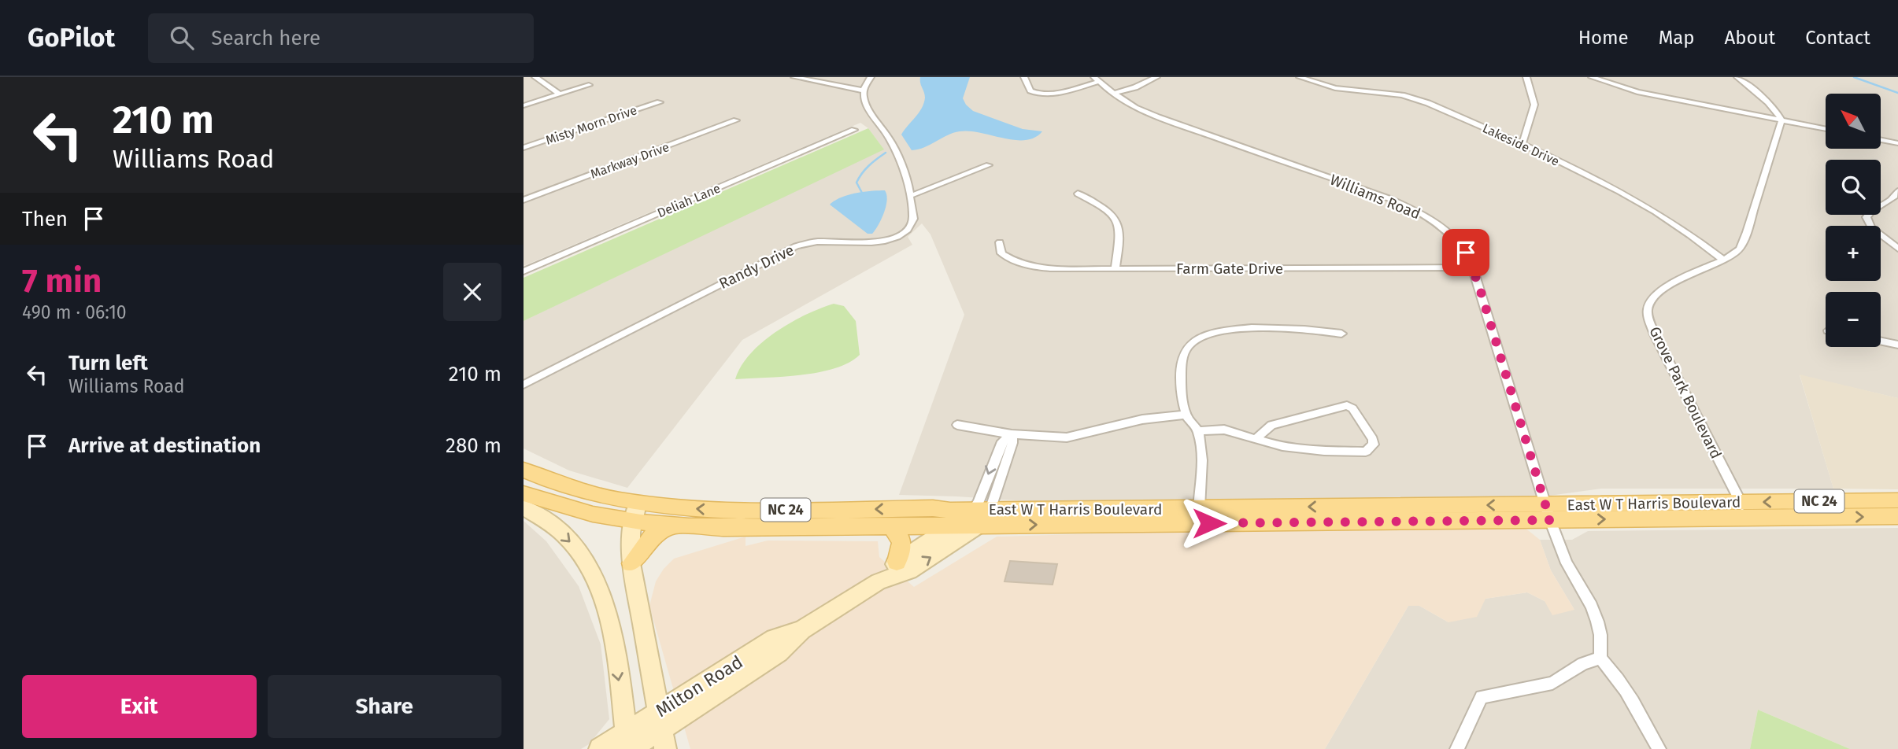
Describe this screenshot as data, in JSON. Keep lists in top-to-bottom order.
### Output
{
  "streets": {
    "main road": ["NC 24", "East W T Harris Boulevard", "Milton Road"],
    "street": [
      "Misty Morn Drive",
      "Lakeside Drive",
      "Markway Drive",
      "Williams Road",
      "Deliah Lane",
      "Randy Drive",
      "Farm Gate Drive",
      "Grove Park Boulevard"
    ]
  },
  "crossings": [
    ["Lakeside Drive", "Grove Park Boulevard"],
    ["Williams Road", "Farm Gate Drive"],
    ["Williams Road", "East W T Harris Boulevard"],
    ["Grove Park Boulevard", "East W T Harris Boulevard"],
    ["East W T Harris Boulevard", "Milton Road"]
  ],
  "north": "top left",
  "page": {
    "header": "GoPilot",
    "search": "Search here",
    "nav": [
      "Home",
      "Map",
      "About",
      "Contact"
    ],
    "turn": ["210 m", "Williams Road"],
    "map_buttons": ["+", "−"],
    "then": "Then",
    "heading": ["7 min", "490 m · 06:10"],
    "list": [
      {
        "name": "Turn left",
        "note": "Williams Road",
        "value": "210 m"
      },
      {
        "name": "Arrive at destination",
        "value": "280 m"
      }
    ],
    "buttons": ["Exit", "Share"]
  }
}
